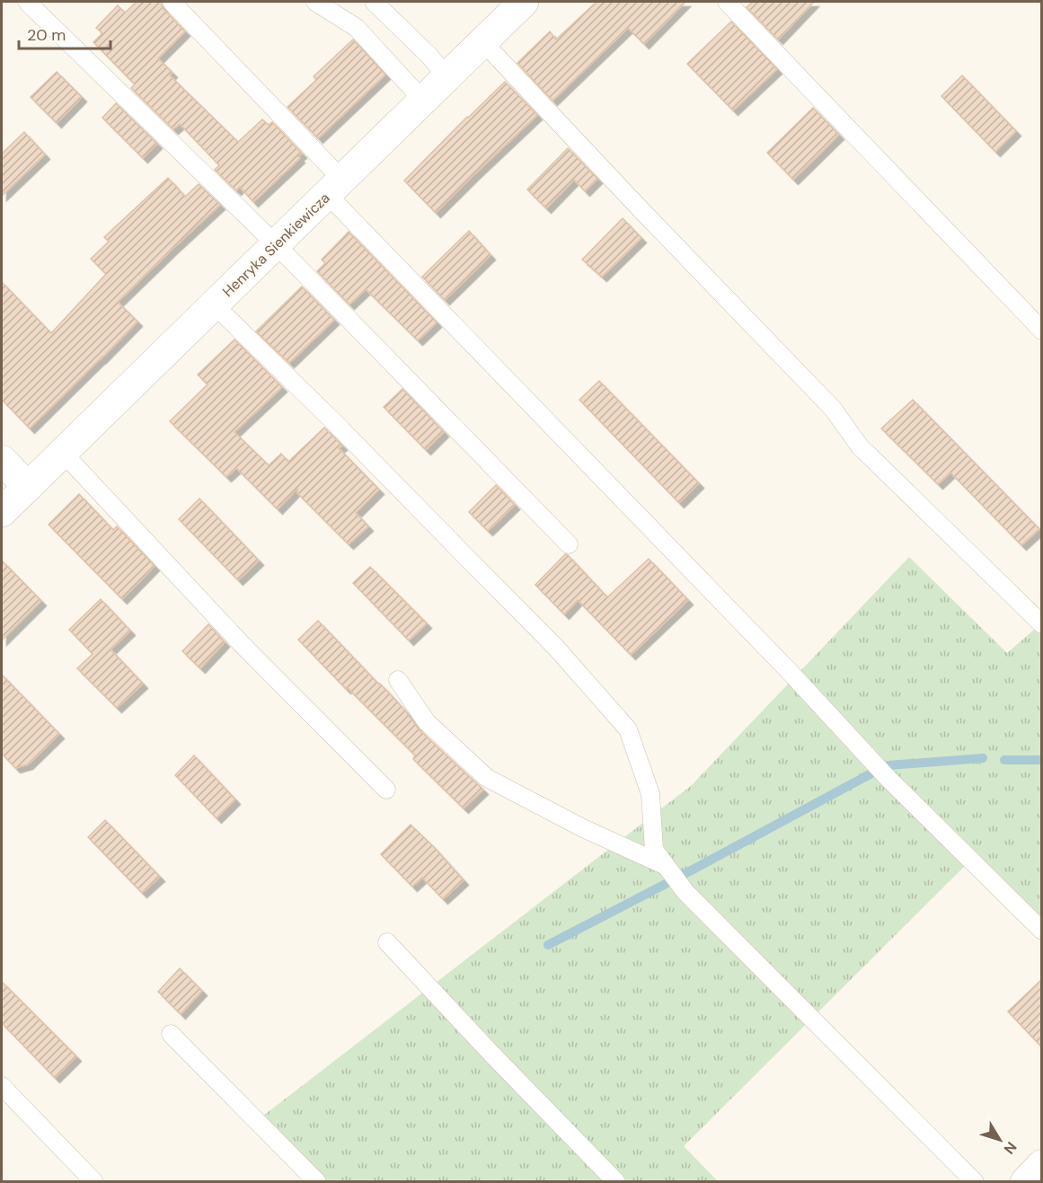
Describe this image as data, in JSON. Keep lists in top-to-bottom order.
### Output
{
  "streets": {
    "street": ["Henryka Sienkiewicza"]
  },
  "scale_bar": "20 m",
  "north": "bottom right"
}
